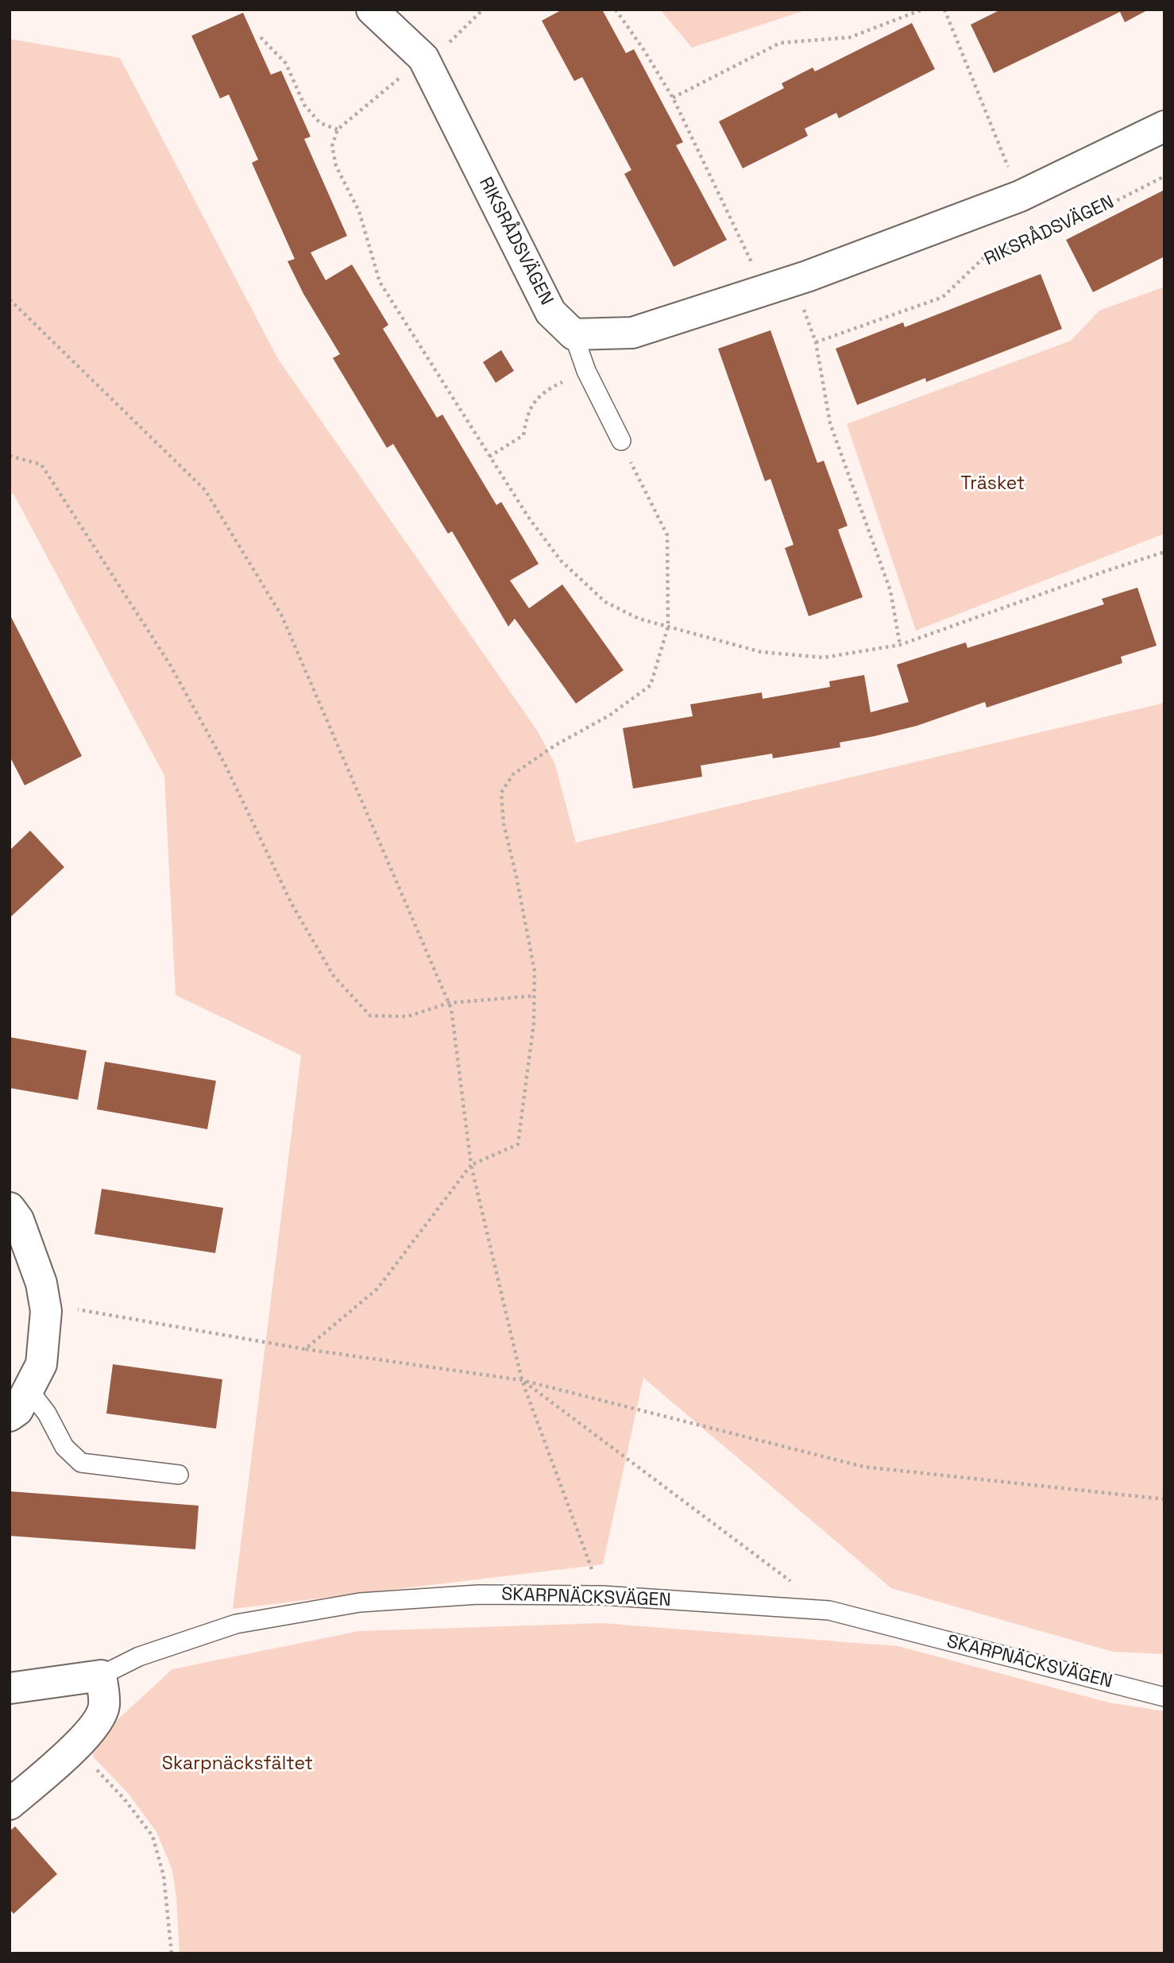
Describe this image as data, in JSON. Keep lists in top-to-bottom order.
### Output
{
  "streets": {
    "street": ["RIKSRÅDSVÄGEN", "SKARPNÄCKSVÄGEN"]
  },
  "parks": ["Träsket", "Skarpnäcksfältet"]
}
